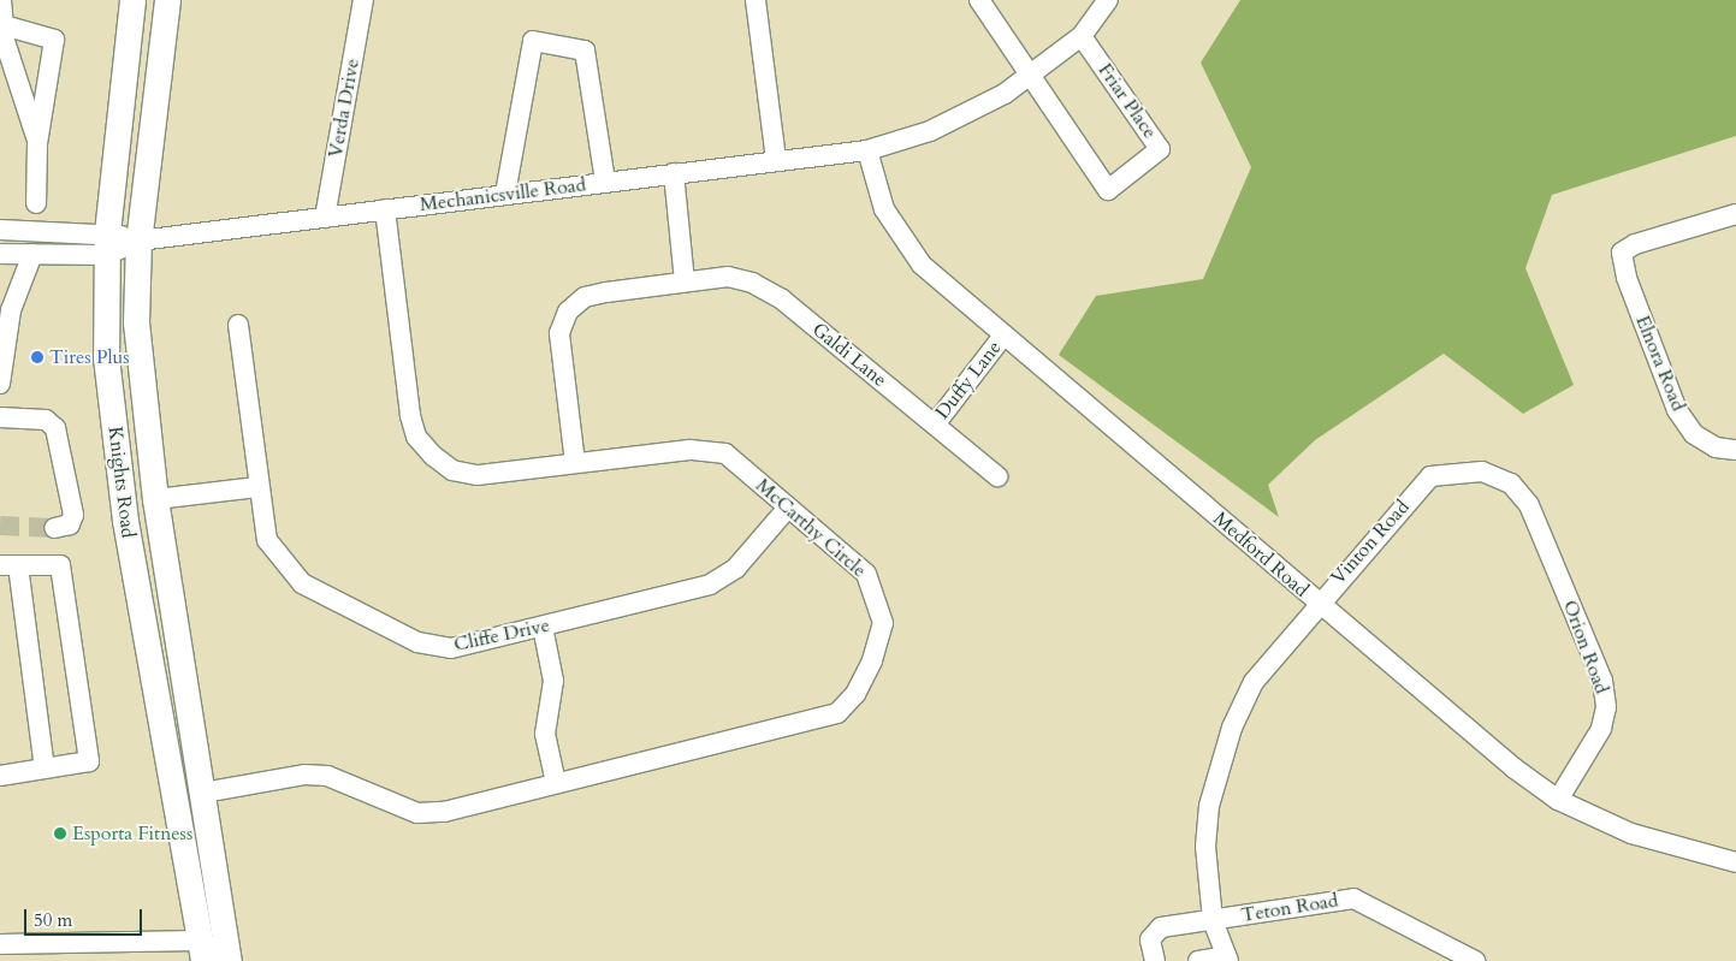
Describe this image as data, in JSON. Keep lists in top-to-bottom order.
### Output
{
  "streets": {
    "main road": ["Knights Road"],
    "street": [
      "Friar Place",
      "Verda Drive",
      "Mechanicsville Road",
      "Galdi Lane",
      "Elnora Road",
      "Duffy Lane",
      "McCarthy Circle",
      "Vinton Road",
      "Medford Road",
      "Cliffe Drive",
      "Orion Road",
      "Teton Road"
    ]
  },
  "crossings": [
    ["Friar Place", "Mechanicsville Road"],
    ["Verda Drive", "Mechanicsville Road"],
    ["Mechanicsville Road", "Knights Road"],
    ["Mechanicsville Road", "McCarthy Circle"],
    ["Mechanicsville Road", "Medford Road"],
    ["Galdi Lane", "Duffy Lane"],
    ["Galdi Lane", "McCarthy Circle"],
    ["Duffy Lane", "Medford Road"],
    ["Knights Road", "McCarthy Circle"],
    ["McCarthy Circle", "Cliffe Drive"],
    ["Vinton Road", "Medford Road"],
    ["Vinton Road", "Orion Road"],
    ["Vinton Road", "Teton Road"],
    ["Medford Road", "Orion Road"]
  ],
  "places": ["Tires Plus", "Esporta Fitness"],
  "scale_bar": "50 m"
}
